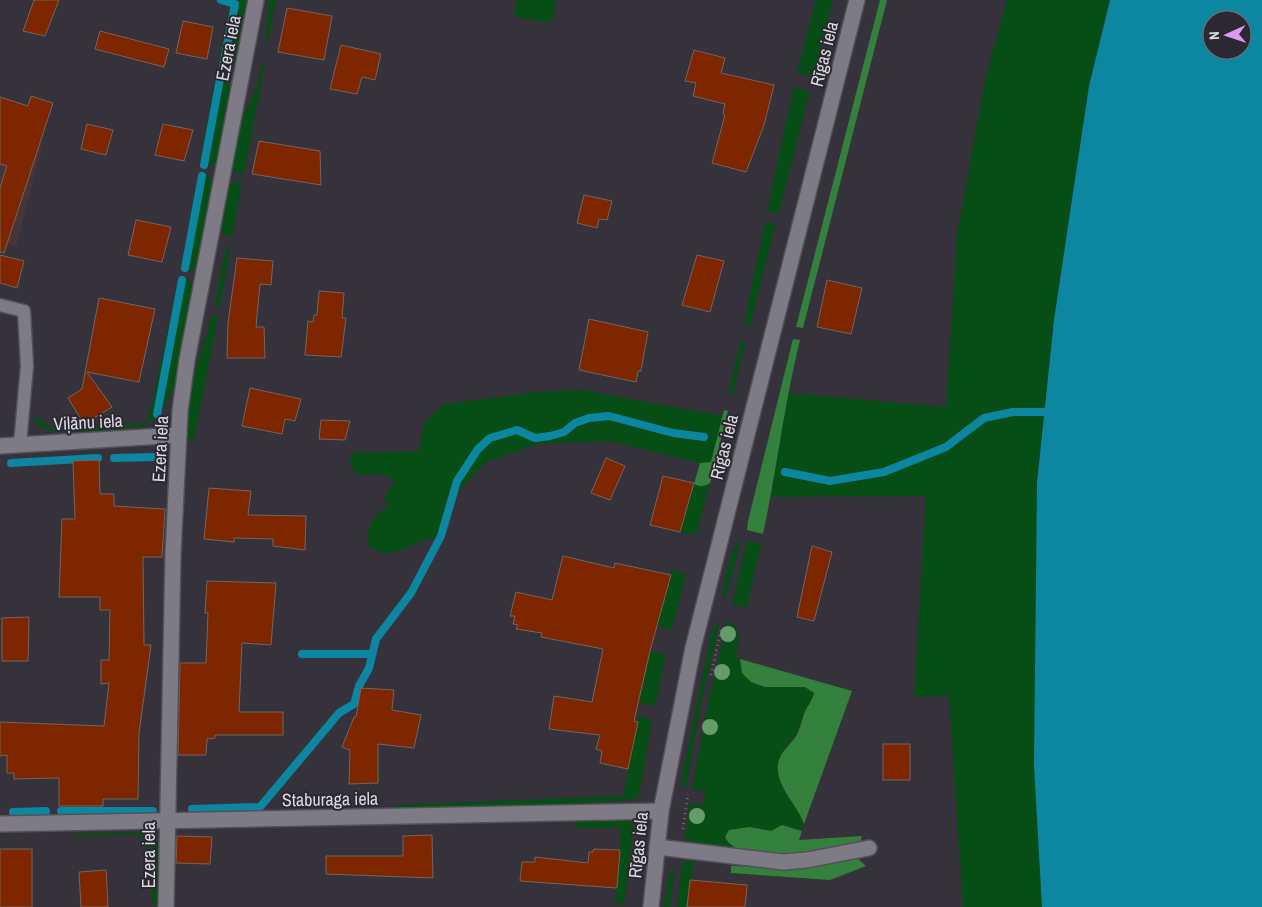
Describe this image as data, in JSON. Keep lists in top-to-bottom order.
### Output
{
  "streets": {
    "street": [
      "Ezera iela",
      "Rīgas iela",
      "Viļānu iela",
      "Staburaga iela"
    ]
  },
  "crossings": [
    ["Ezera iela", "Viļānu iela"],
    ["Ezera iela", "Staburaga iela"],
    ["Rīgas iela", "Staburaga iela"]
  ],
  "north": "left"
}
